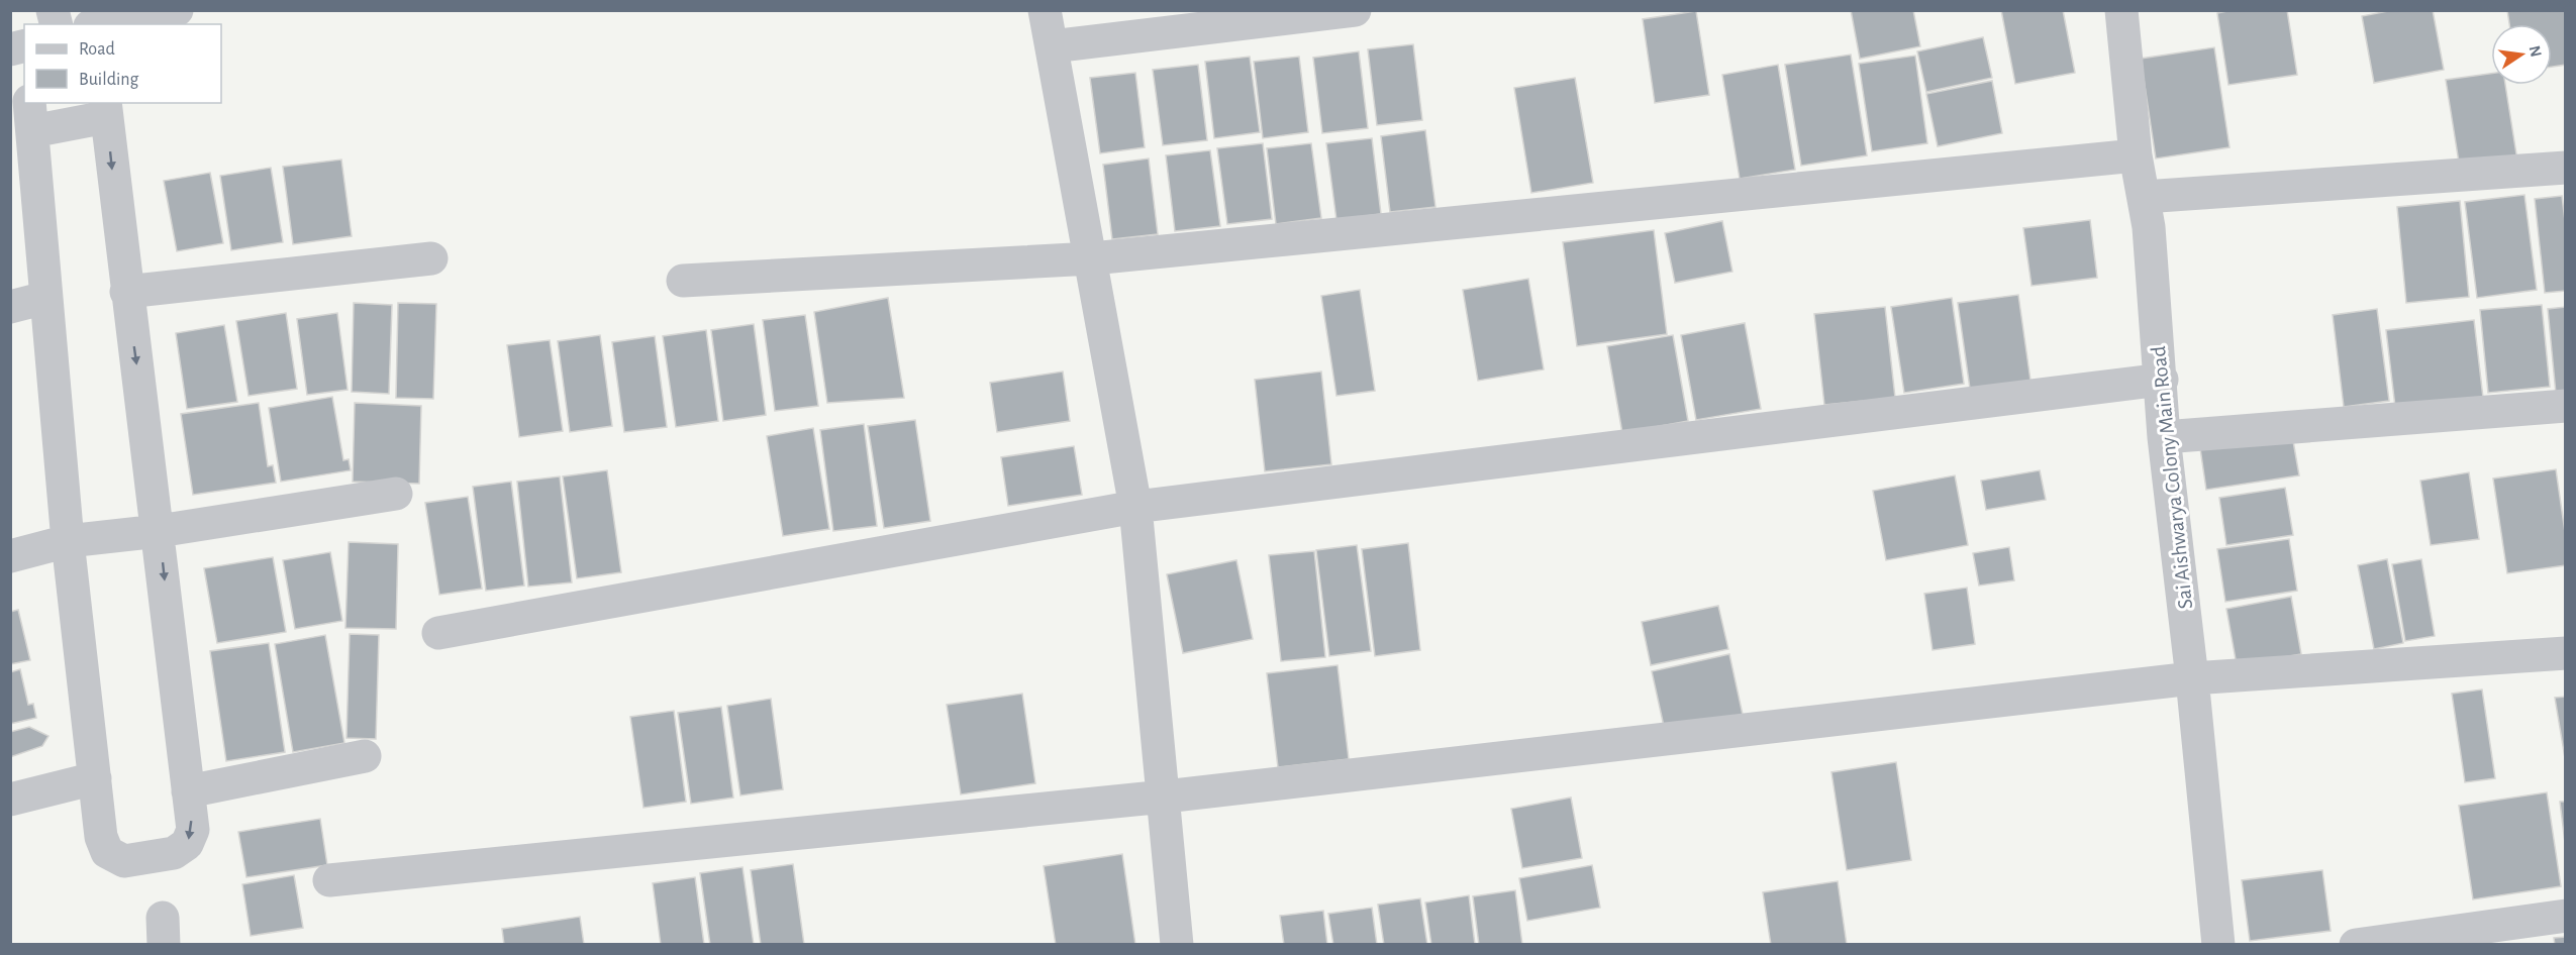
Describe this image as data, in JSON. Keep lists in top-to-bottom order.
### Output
{
  "streets": {
    "street": ["Sai Aishwarya Colony Main Road"]
  },
  "legend": ["Road", "Building"],
  "north": "right"
}
